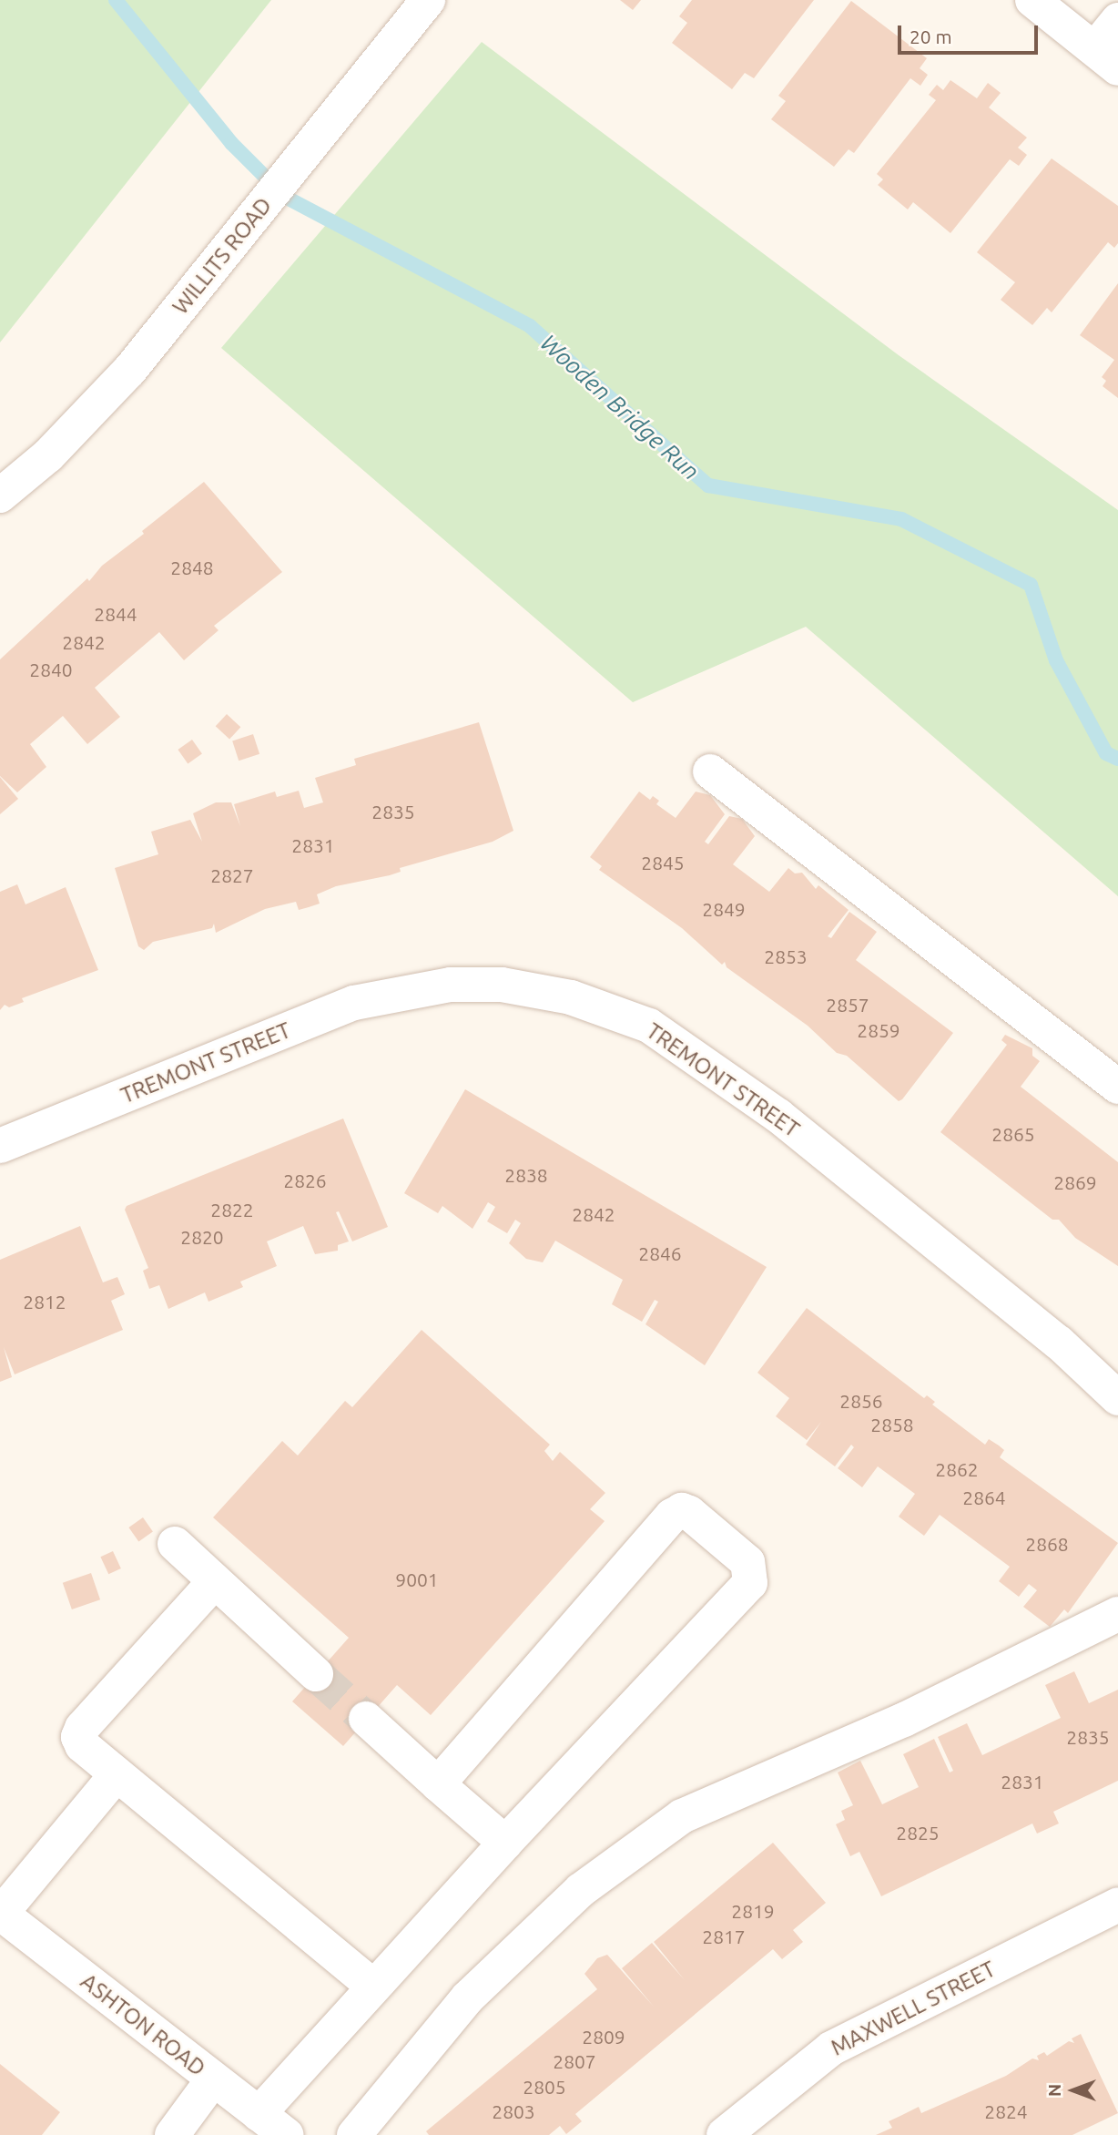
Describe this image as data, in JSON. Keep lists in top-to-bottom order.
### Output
{
  "streets": {
    "street": [
      "WILLITS ROAD",
      "TREMONT STREET",
      "MAXWELL STREET",
      "ASHTON ROAD"
    ]
  },
  "water": ["Wooden Bridge Run"],
  "house_numbers": [
    "2848",
    "2844",
    "2842",
    "2840",
    "2835",
    "2831",
    "2845",
    "2827",
    "2849",
    "2853",
    "2857",
    "2859",
    "2865",
    "2838",
    "2826",
    "2869",
    "2822",
    "2842",
    "2820",
    "2846",
    "2812",
    "2856",
    "2858",
    "2862",
    "2864",
    "2868",
    "9001",
    "2835",
    "2831",
    "2825",
    "2819",
    "2817",
    "2809",
    "2807",
    "2805",
    "2803",
    "2824"
  ],
  "scale_bar": "20 m",
  "north": "left"
}
